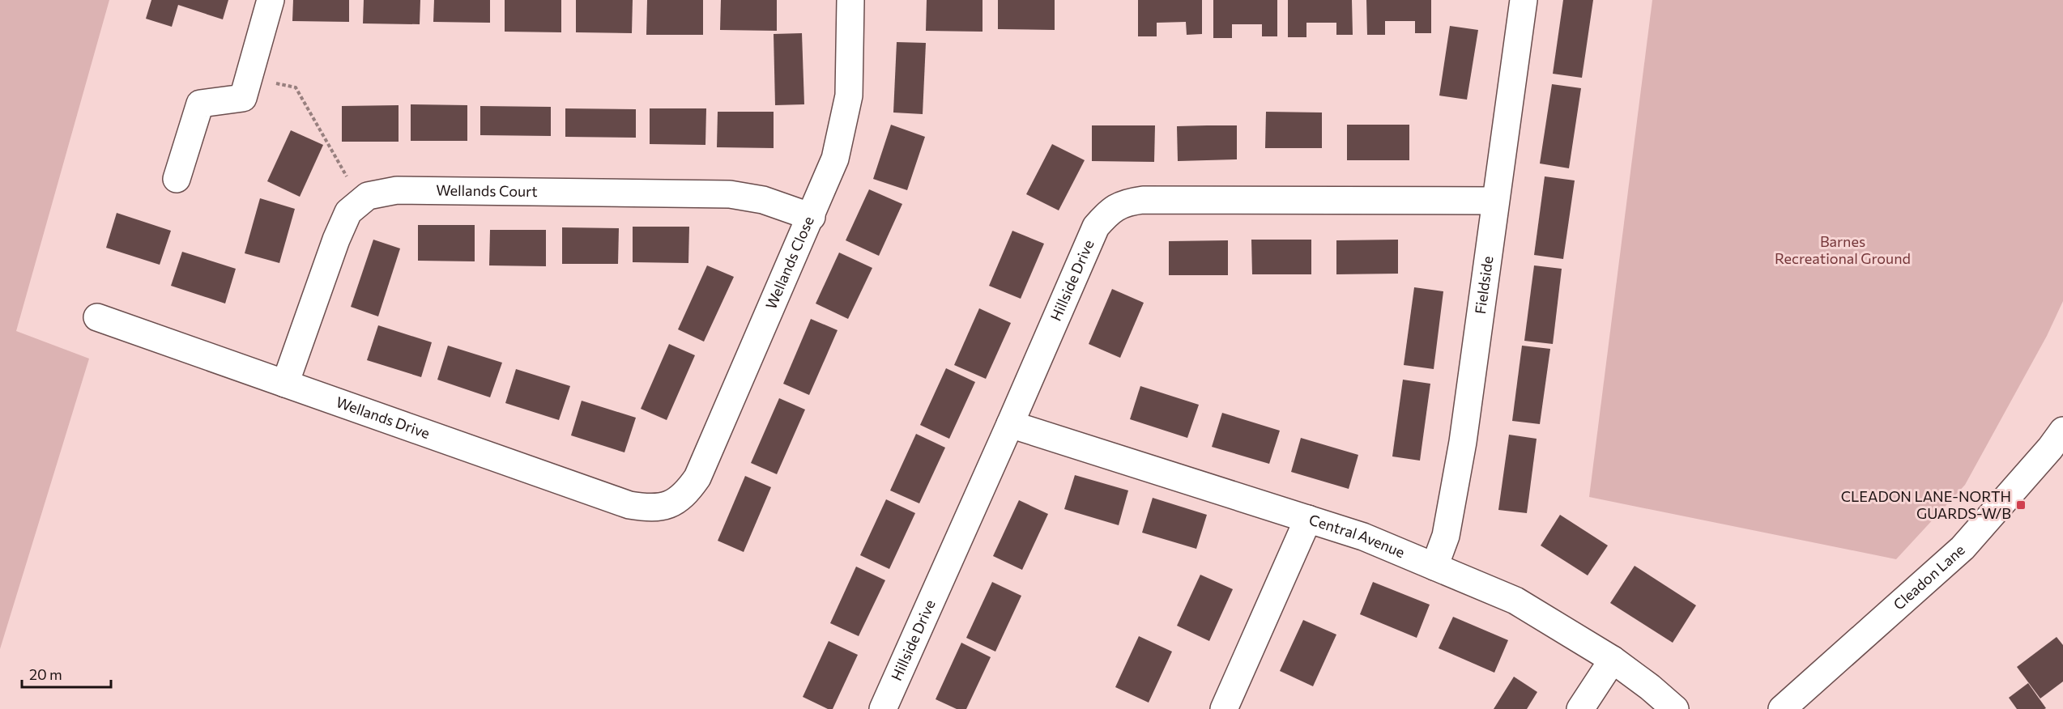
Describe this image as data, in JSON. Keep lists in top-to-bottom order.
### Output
{
  "streets": {
    "street": [
      "Wellands Court",
      "Wellands Close",
      "Hillside Drive",
      "Fieldside",
      "Wellands Drive",
      "Central Avenue",
      "Cleadon Lane"
    ]
  },
  "crossings": [
    ["Wellands Court", "Wellands Close"],
    ["Wellands Court", "Wellands Drive"],
    ["Wellands Close", "Wellands Drive"],
    ["Hillside Drive", "Fieldside"],
    ["Hillside Drive", "Central Avenue"],
    ["Fieldside", "Central Avenue"]
  ],
  "parks": ["Barnes Recreational Ground"],
  "places": {
    "transit": ["CLEADON LANE-NORTH GUARDS-W/B"]
  },
  "scale_bar": "20 m"
}
